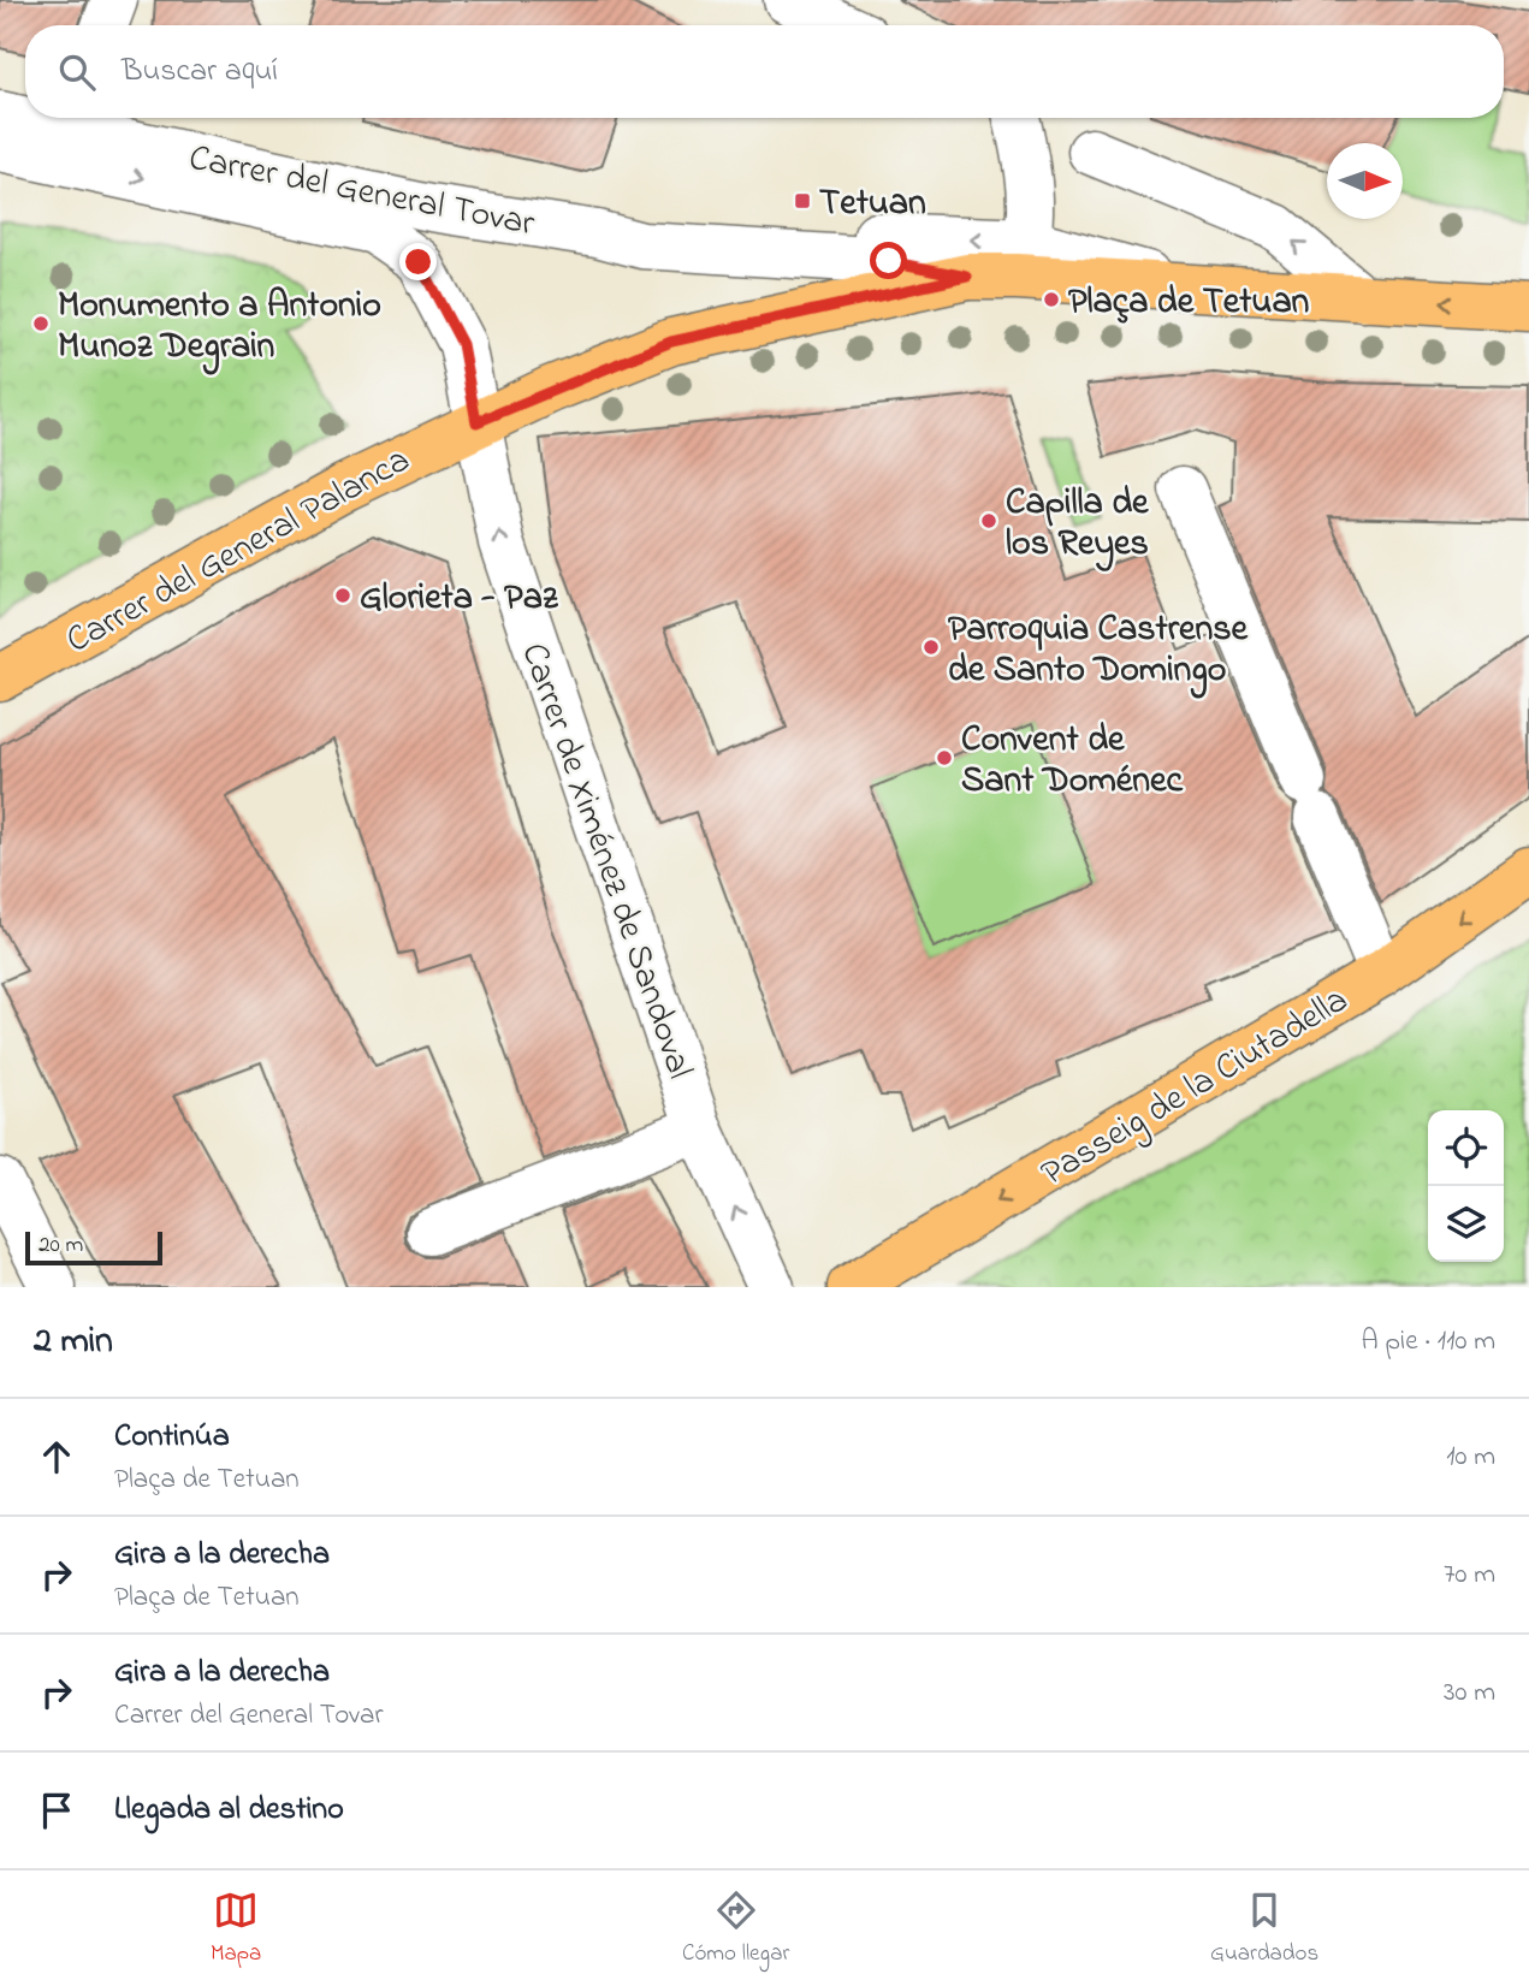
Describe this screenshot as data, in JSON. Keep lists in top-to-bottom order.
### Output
{
  "streets": {
    "main road": ["Carrer del General Palanca", "Passeig de la Ciutadella"],
    "street": ["Carrer del General Tovar", "Carrer de Ximénez de Sandoval"]
  },
  "crossings": [
    ["Carrer del General Tovar", "Carrer del General Palanca"],
    ["Carrer del General Tovar", "Carrer de Ximénez de Sandoval"],
    ["Carrer del General Palanca", "Carrer de Ximénez de Sandoval"]
  ],
  "one_way": ["Carrer de Ximénez de Sandoval", "Passeig de la Ciutadella"],
  "places": {
    "transit": ["Tetuan"],
    "other": [
      "Plaça de Tetuan",
      "Monumento a Antonio Munoz Degrain",
      "Capilla de los Reyes",
      "Glorieta - Paz",
      "Parroquia Castrense de Santo Domingo",
      "Convent de Sant Doménec"
    ]
  },
  "scale_bar": "20 m",
  "north": "right",
  "page": {
    "search": "Buscar aquí",
    "scale": "20 m",
    "heading": ["2 min", "A pie · 110 m"],
    "list": [
      ["Continúa", "Plaça de Tetuan", "10 m"],
      ["Gira a la derecha", "Plaça de Tetuan", "70 m"],
      ["Gira a la derecha", "Carrer del General Tovar", "30 m"],
      "Llegada al destino"
    ],
    "nav": ["Mapa", "Cómo llegar", "Guardados"]
  }
}
